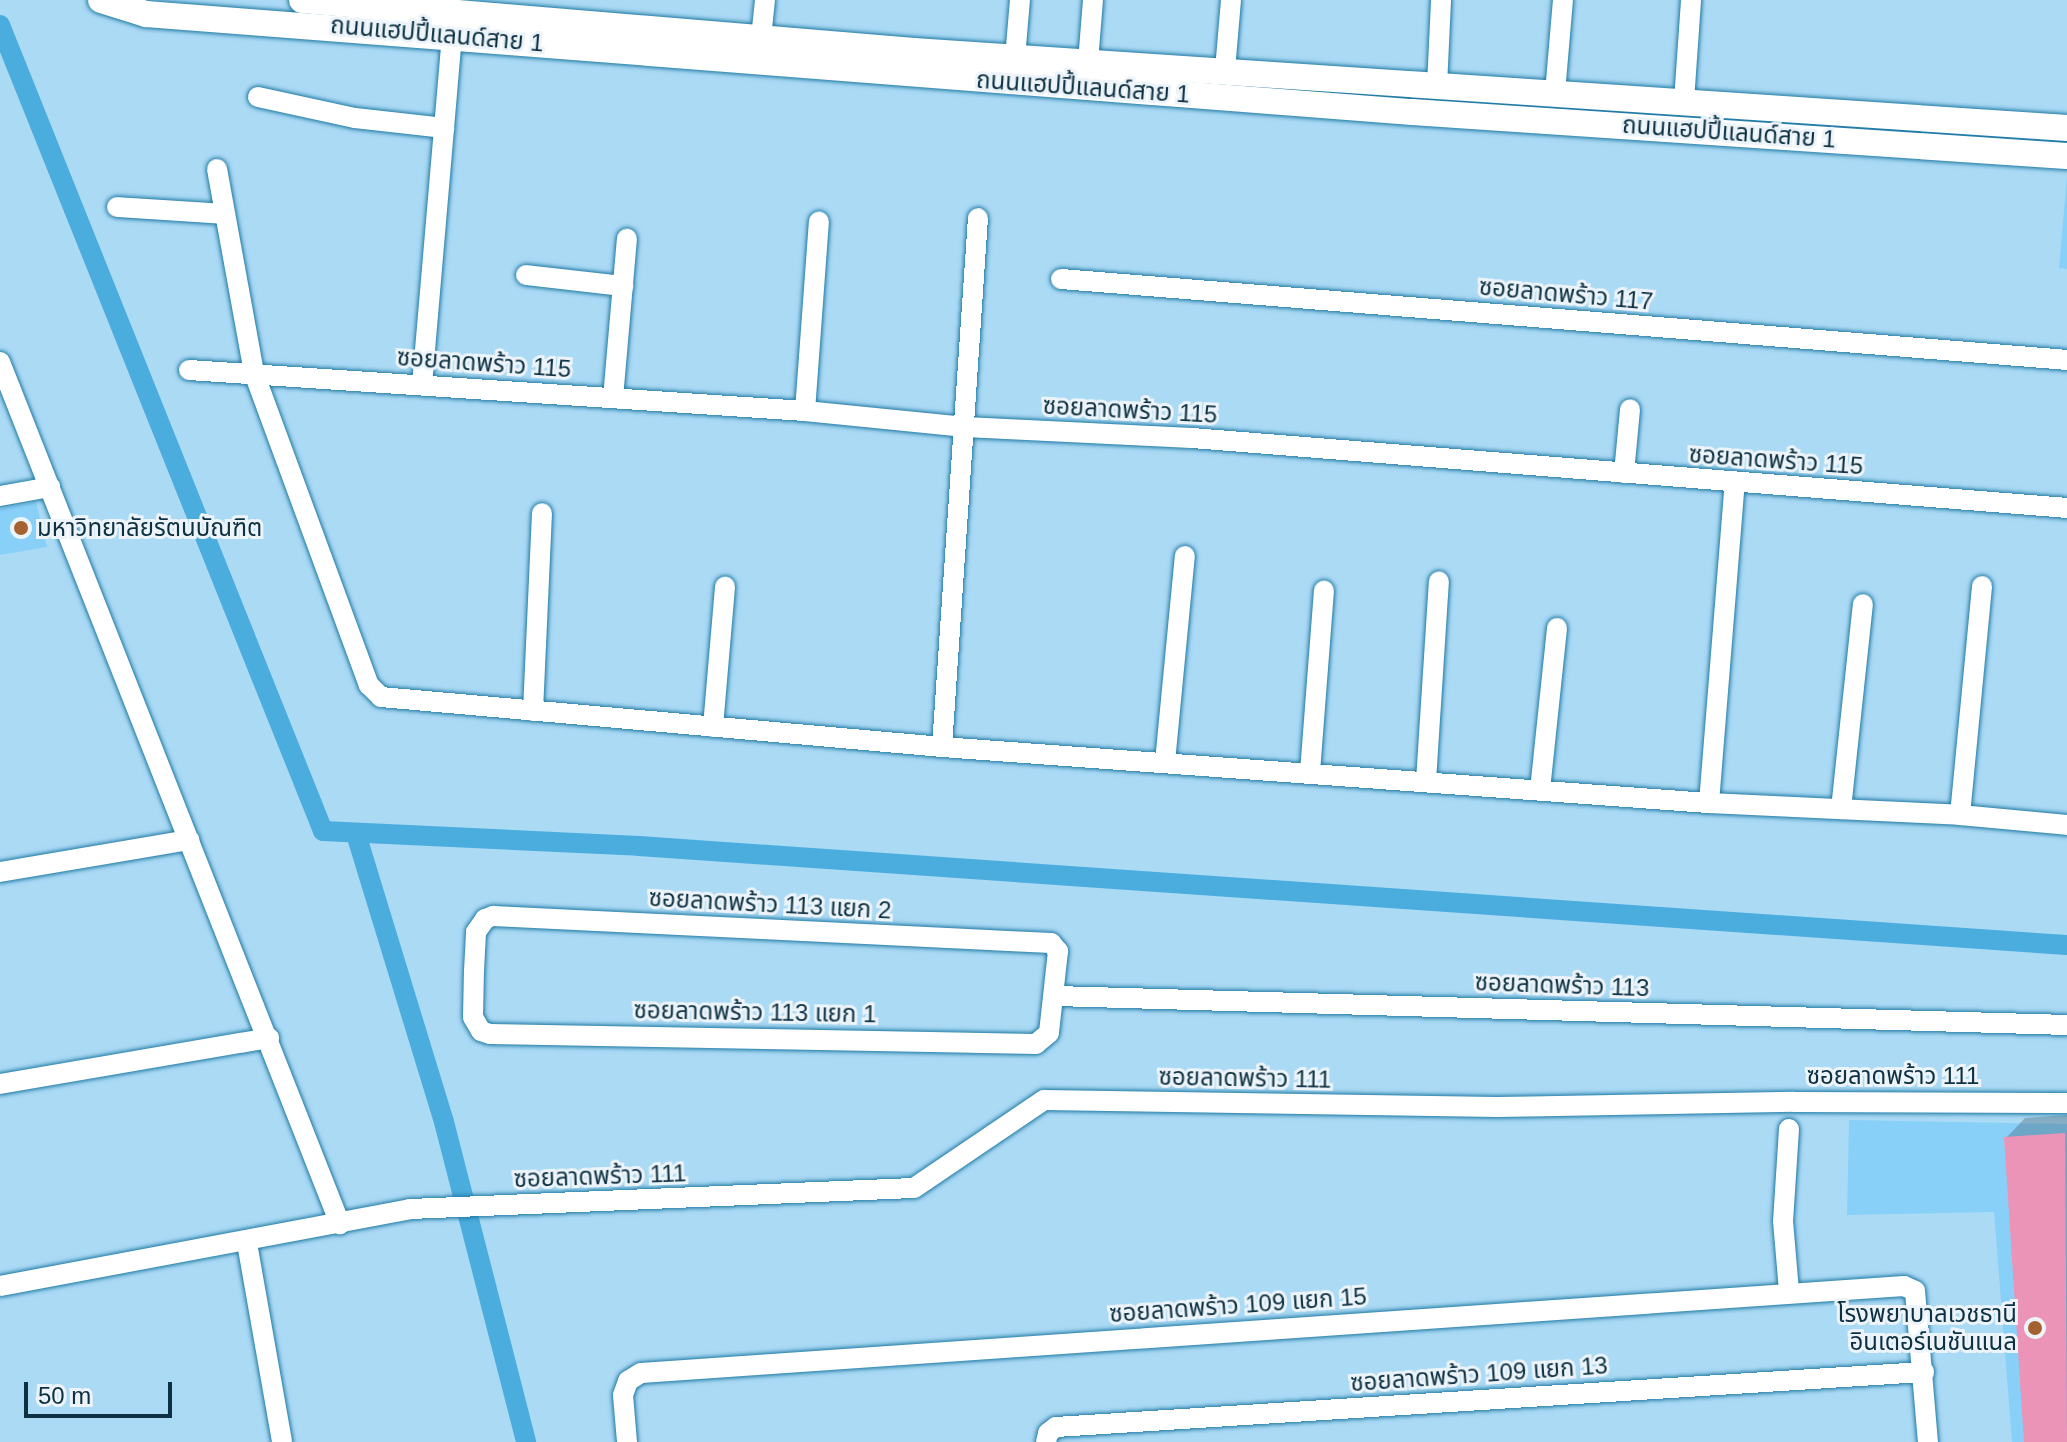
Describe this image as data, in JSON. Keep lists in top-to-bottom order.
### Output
{
  "streets": {
    "street": [
      "ถนนแฮปปี้แลนด์สาย 1",
      "ซอยลาดพร้าว 117",
      "ซอยลาดพร้าว 115",
      "ซอยลาดพร้าว 113 แยก 2",
      "ซอยลาดพร้าว 113",
      "ซอยลาดพร้าว 113 แยก 1",
      "ซอยลาดพร้าว 111",
      "ซอยลาดพร้าว 109 แยก 15",
      "ซอยลาดพร้าว 109 แยก 13"
    ]
  },
  "crossings": [
    ["ซอยลาดพร้าว 113 แยก 2", "ซอยลาดพร้าว 113"],
    ["ซอยลาดพร้าว 113 แยก 2", "ซอยลาดพร้าว 113 แยก 1"],
    ["ซอยลาดพร้าว 113", "ซอยลาดพร้าว 113 แยก 1"],
    ["ซอยลาดพร้าว 109 แยก 15", "ซอยลาดพร้าว 109 แยก 13"]
  ],
  "places": ["มหาวิทยาลัยรัตนบัณฑิต", "โรงพยาบาลเวชธานี อินเตอร์เนชันแนล"],
  "scale_bar": "50 m"
}
